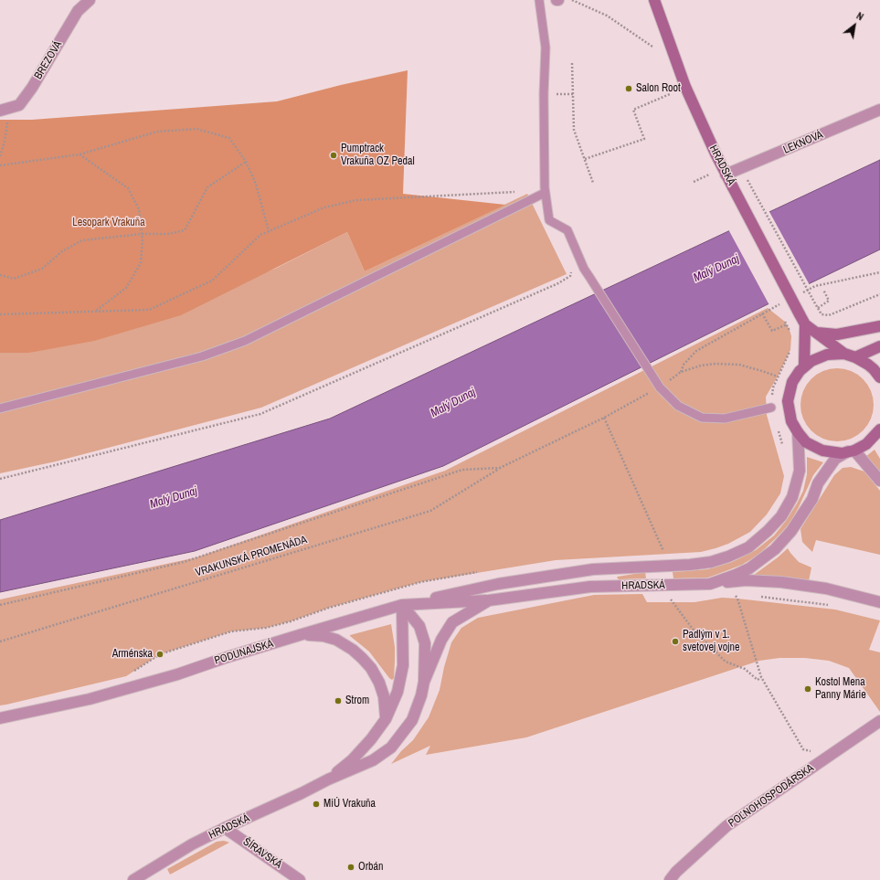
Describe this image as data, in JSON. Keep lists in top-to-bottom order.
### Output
{
  "streets": {
    "main road": ["HRADSKÁ"],
    "street": [
      "BREZOVÁ",
      "LEKNOVÁ",
      "PODUNAJSKÁ",
      "POĽNOHOSPODÁRSKA",
      "ŠÍRAVSKÁ"
    ],
    "path": ["VRAKUNSKÁ PROMENÁDA"]
  },
  "crossings": [
    ["LEKNOVÁ", "HRADSKÁ"],
    ["HRADSKÁ", "PODUNAJSKÁ"],
    ["HRADSKÁ", "ŠÍRAVSKÁ"]
  ],
  "water": ["Malý Dunaj"],
  "parks": ["Lesopark Vrakuňa"],
  "places": [
    "Salon Root",
    "Pumptrack Vrakuňa OZ Pedal",
    "Padlým v 1. svetovej vojne",
    "Arménska",
    "Kostol Mena Panny Márie",
    "Strom",
    "MiÚ Vrakuňa",
    "Orbán"
  ],
  "north": "top right"
}
